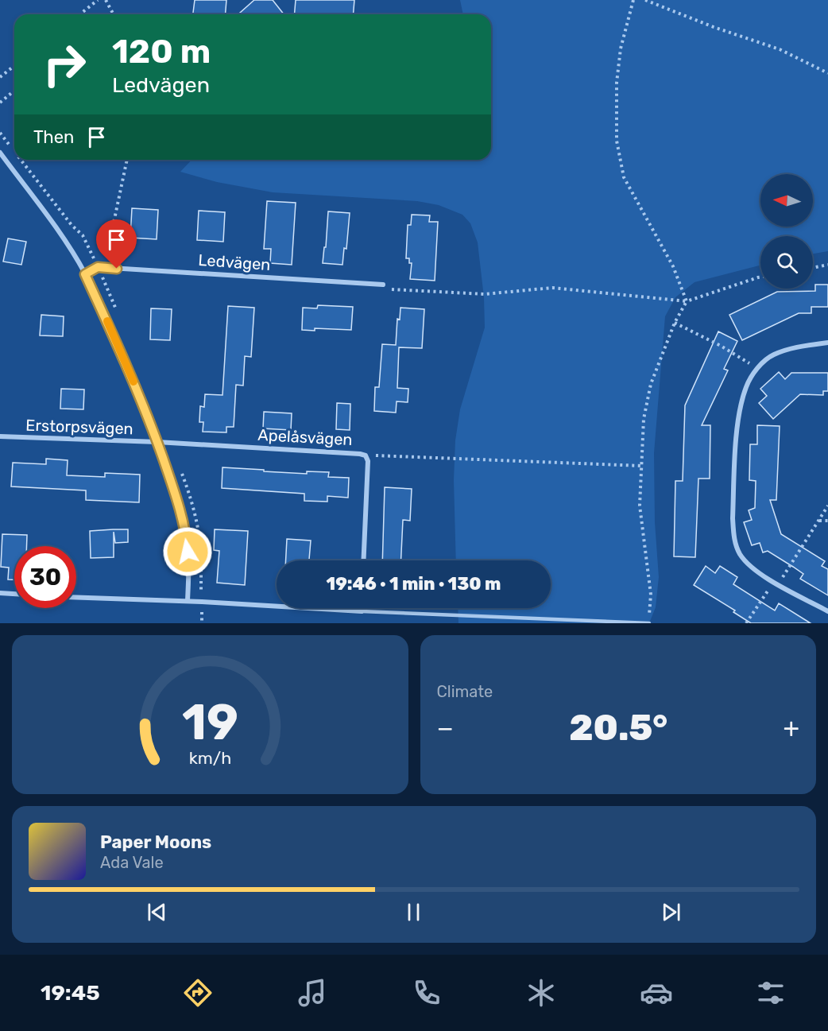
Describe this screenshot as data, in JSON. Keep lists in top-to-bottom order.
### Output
{
  "streets": {
    "street": ["Ledvägen", "Erstorpsvägen", "Apelåsvägen"]
  },
  "crossings": [
    ["Erstorpsvägen", "Apelåsvägen"]
  ],
  "north": "left",
  "page": {
    "turn": ["120 m", "Ledvägen"],
    "then": "Then",
    "limit": "30",
    "trip": "19:46 · 1 min · 130 m",
    "tile": "Climate",
    "heat": ["−", "20.5°", "+"],
    "song": ["Paper Moons", "Ada Vale"],
    "tabs": "19:45",
    "gauge": ["19", "km/h"]
  }
}
